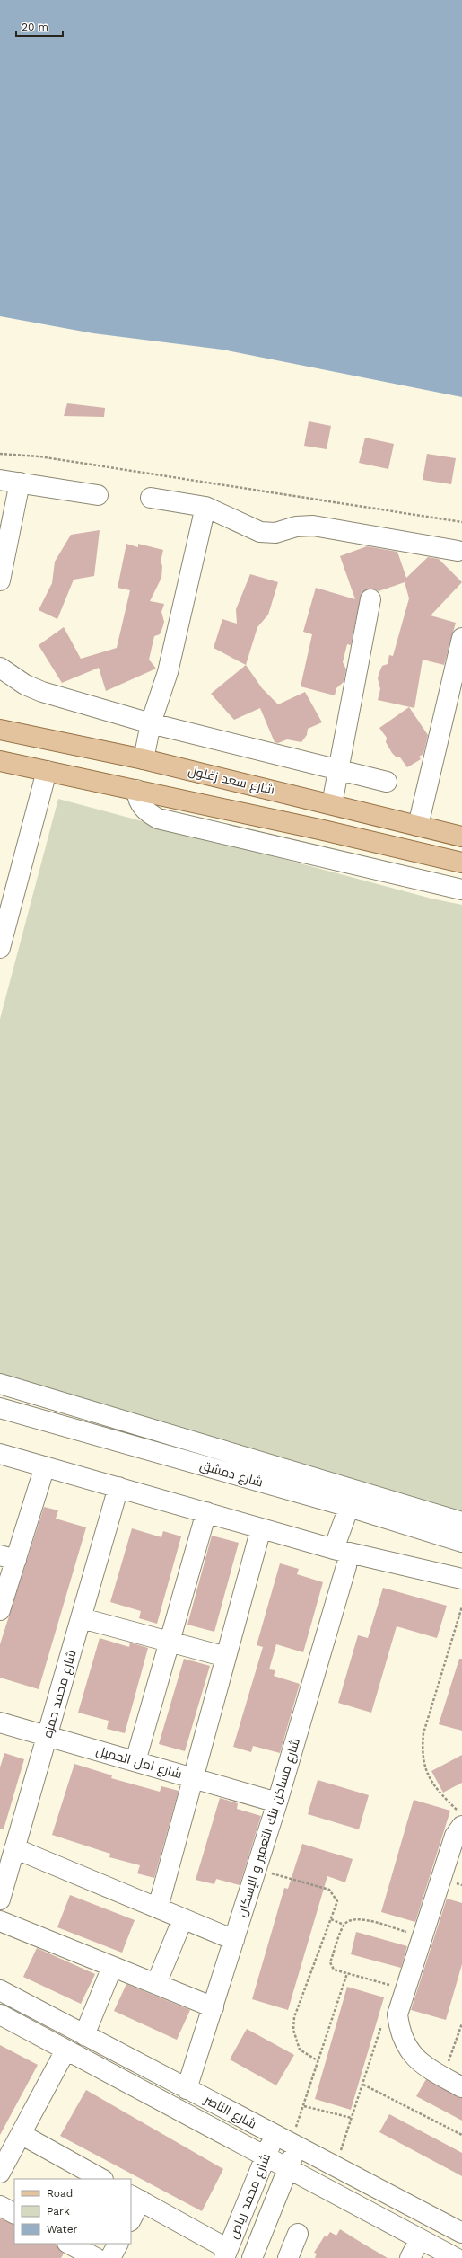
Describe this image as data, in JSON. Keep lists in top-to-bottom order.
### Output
{
  "streets": {
    "main road": ["شارع سعد زغلول"],
    "street": [
      "شارع دمشق",
      "شارع محمد حمزه",
      "شارع امل الجميل",
      "شارع مساكن بنك التعمير و الإسكان",
      "شارع الناصر",
      "شارع محمد رياض"
    ]
  },
  "crossings": [
    ["شارع محمد حمزه", "شارع امل الجميل"],
    ["شارع امل الجميل", "شارع مساكن بنك التعمير و الإسكان"],
    ["شارع مساكن بنك التعمير و الإسكان", "شارع الناصر"],
    ["شارع الناصر", "شارع محمد رياض"]
  ],
  "legend": ["Road", "Park", "Water"],
  "scale_bar": "20 m"
}
